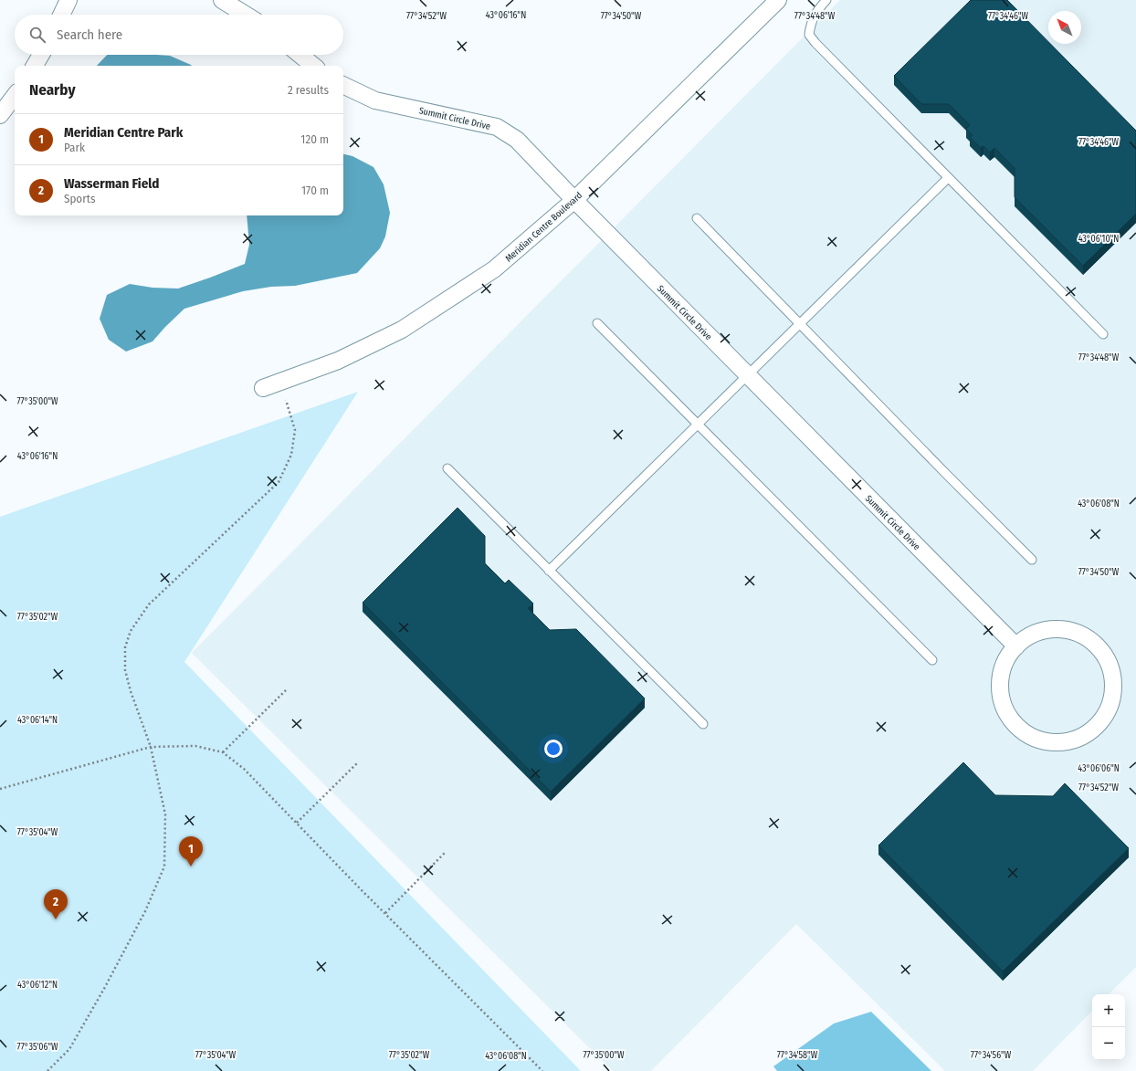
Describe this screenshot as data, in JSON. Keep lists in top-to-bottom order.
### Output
{
  "streets": {
    "street": ["Summit Circle Drive", "Meridian Centre Boulevard"]
  },
  "crossings": [
    ["Summit Circle Drive", "Meridian Centre Boulevard"]
  ],
  "north": "top left",
  "page": {
    "search": "Search here",
    "heading": ["Nearby", "2 results"],
    "list": [
      {
        "mark": "1",
        "name": "Meridian Centre Park",
        "note": "Park",
        "value": "120 m"
      },
      {
        "mark": "2",
        "name": "Wasserman Field",
        "note": "Sports",
        "value": "170 m"
      }
    ],
    "pins": ["1", "2"],
    "map_buttons": ["+", "−"]
  },
  "coordinates": [
    "43°06'16\"N",
    "77°34'52\"W",
    "77°34'50\"W",
    "77°34'48\"W",
    "77°34'46\"W",
    "43°06'10\"N",
    "77°35'00\"W",
    "43°06'08\"N",
    "77°35'02\"W",
    "43°06'14\"N",
    "43°06'06\"N",
    "77°35'04\"W",
    "43°06'12\"N",
    "77°35'06\"W",
    "77°34'58\"W",
    "77°34'56\"W"
  ]
}
